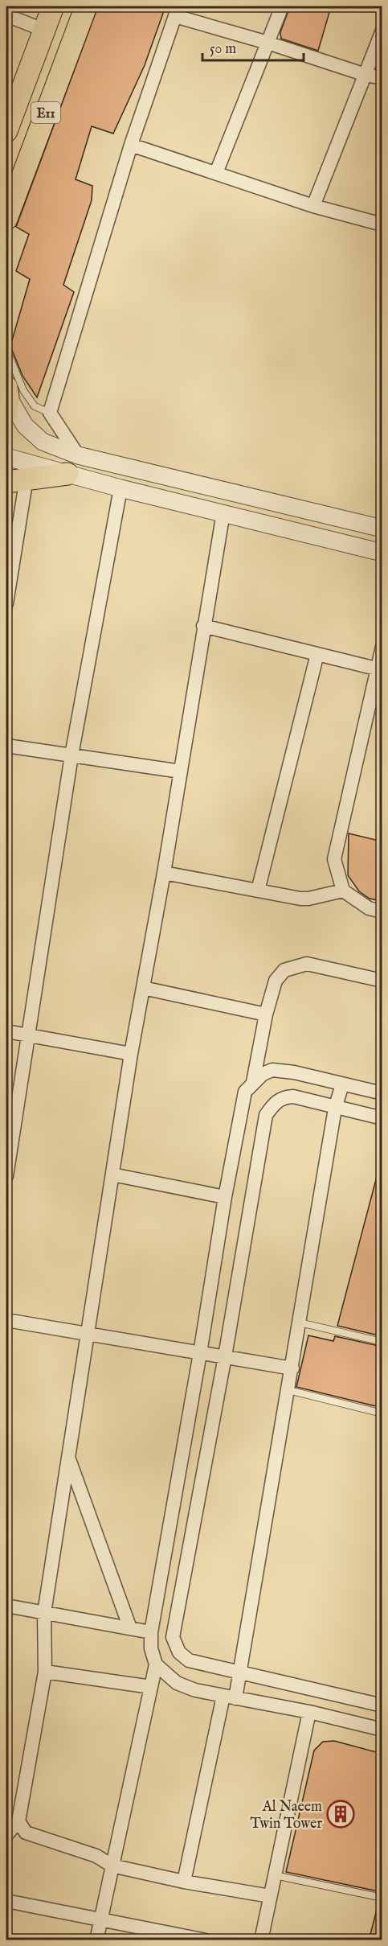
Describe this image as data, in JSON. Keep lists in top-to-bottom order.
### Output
{
  "streets": {
    "main road": ["E11"]
  },
  "places": {
    "building": ["Al Naeem Twin Tower"]
  },
  "scale_bar": "50 m"
}
